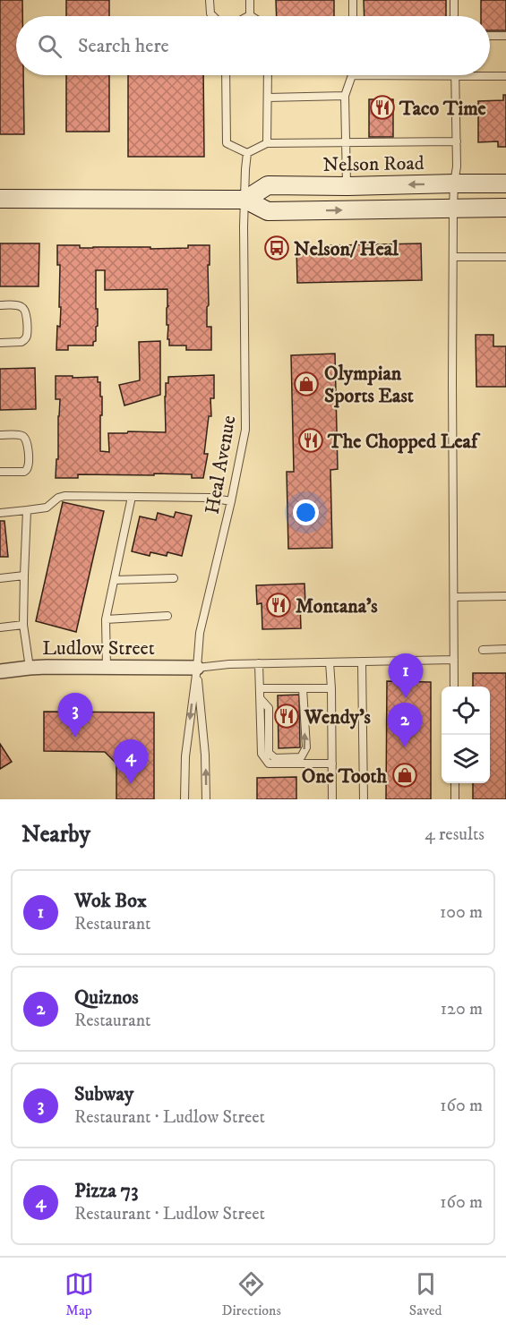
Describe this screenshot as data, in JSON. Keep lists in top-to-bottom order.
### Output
{
  "streets": {
    "street": ["Nelson Road", "Ludlow Street"],
    "lane": ["Heal Avenue"]
  },
  "crossings": [
    ["Nelson Road", "Heal Avenue"],
    ["Heal Avenue", "Ludlow Street"]
  ],
  "places": {
    "restaurant": [
      "Taco Time",
      "The Chopped Leaf",
      "Montana's",
      "Wendy's"
    ],
    "bus stop": ["Nelson/ Heal"],
    "shop": ["Olympian Sports East", "One Tooth"]
  },
  "page": {
    "search": "Search here",
    "pins": [
      "1",
      "3",
      "2",
      "4"
    ],
    "heading": ["Nearby", "4 results"],
    "list": [
      {
        "mark": "1",
        "name": "Wok Box",
        "note": "Restaurant",
        "value": "100 m"
      },
      {
        "mark": "2",
        "name": "Quiznos",
        "note": "Restaurant",
        "value": "120 m"
      },
      {
        "mark": "3",
        "name": "Subway",
        "note": "Restaurant · Ludlow Street",
        "value": "160 m"
      },
      {
        "mark": "4",
        "name": "Pizza 73",
        "note": "Restaurant · Ludlow Street",
        "value": "160 m"
      }
    ],
    "nav": ["Map", "Directions", "Saved"]
  }
}
